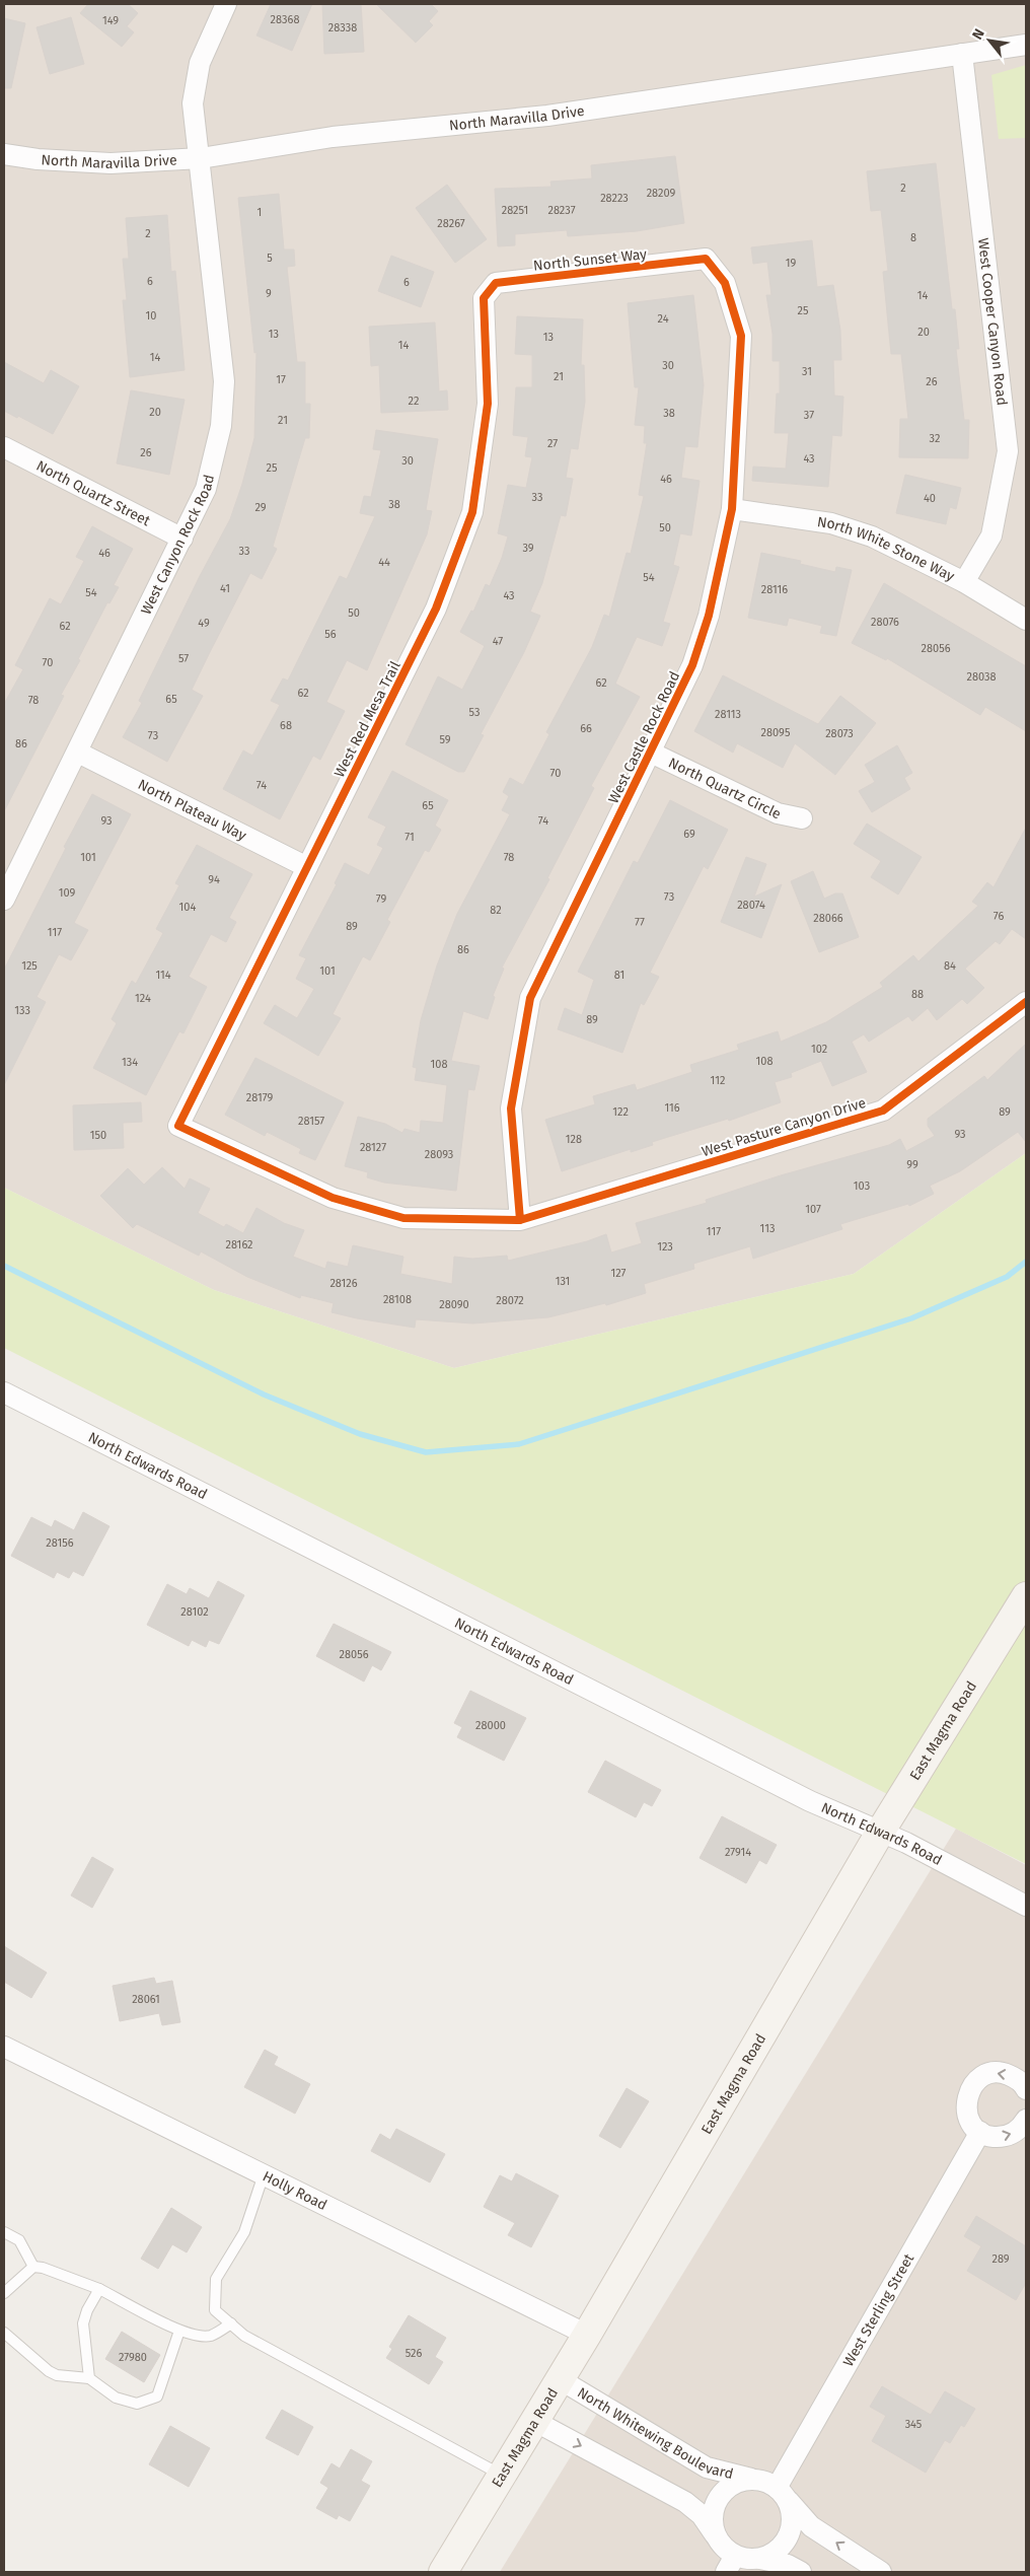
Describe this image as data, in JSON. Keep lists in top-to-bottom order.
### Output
{
  "streets": {
    "street": [
      "North Maravilla Drive",
      "North Sunset Way",
      "West Cooper Canyon Road",
      "North Quartz Street",
      "West Canyon Rock Road",
      "North White Stone Way",
      "West Red Mesa Trail",
      "West Castle Rock Road",
      "North Quartz Circle",
      "North Plateau Way",
      "West Pasture Canyon Drive",
      "North Edwards Road",
      "East Magma Road",
      "Holly Road",
      "West Sterling Street",
      "North Whitewing Boulevard"
    ]
  },
  "crossings": [
    ["North Maravilla Drive", "West Cooper Canyon Road"],
    ["North Maravilla Drive", "West Canyon Rock Road"],
    ["North Sunset Way", "West Red Mesa Trail"],
    ["North Sunset Way", "West Castle Rock Road"],
    ["West Cooper Canyon Road", "North White Stone Way"],
    ["North Quartz Street", "West Canyon Rock Road"],
    ["West Canyon Rock Road", "North Plateau Way"],
    ["North White Stone Way", "West Castle Rock Road"],
    ["West Red Mesa Trail", "North Plateau Way"],
    ["West Red Mesa Trail", "West Pasture Canyon Drive"],
    ["West Castle Rock Road", "North Quartz Circle"],
    ["West Castle Rock Road", "West Pasture Canyon Drive"],
    ["North Edwards Road", "East Magma Road"],
    ["East Magma Road", "Holly Road"],
    ["East Magma Road", "North Whitewing Boulevard"],
    ["West Sterling Street", "North Whitewing Boulevard"]
  ],
  "house_numbers": [
    "28368",
    "149",
    "28338",
    "2",
    "28209",
    "28223",
    "28251",
    "28237",
    "1",
    "28267",
    "2",
    "8",
    "5",
    "19",
    "6",
    "6",
    "9",
    "14",
    "25",
    "10",
    "24",
    "20",
    "13",
    "13",
    "14",
    "14",
    "30",
    "31",
    "21",
    "17",
    "26",
    "22",
    "20",
    "38",
    "37",
    "21",
    "32",
    "27",
    "26",
    "43",
    "30",
    "25",
    "46",
    "33",
    "40",
    "38",
    "29",
    "50",
    "39",
    "33",
    "46",
    "44",
    "54",
    "41",
    "28116",
    "54",
    "43",
    "50",
    "28076",
    "49",
    "62",
    "56",
    "47",
    "28056",
    "57",
    "70",
    "28038",
    "62",
    "62",
    "65",
    "78",
    "53",
    "28113",
    "68",
    "66",
    "28095",
    "28073",
    "73",
    "59",
    "86",
    "70",
    "74",
    "65",
    "93",
    "74",
    "69",
    "71",
    "101",
    "78",
    "94",
    "109",
    "73",
    "79",
    "28074",
    "104",
    "82",
    "76",
    "28066",
    "77",
    "89",
    "117",
    "86",
    "125",
    "84",
    "101",
    "114",
    "81",
    "88",
    "124",
    "133",
    "89",
    "102",
    "108",
    "134",
    "108",
    "112",
    "28179",
    "116",
    "122",
    "89",
    "28157",
    "93",
    "150",
    "128",
    "28127",
    "28093",
    "99",
    "103",
    "107",
    "113",
    "117",
    "28162",
    "123",
    "127",
    "131",
    "28126",
    "28108",
    "28072",
    "28090",
    "28156",
    "28102",
    "28056",
    "28000",
    "27914",
    "28061",
    "289",
    "526",
    "27980",
    "345"
  ],
  "north": "top left"
}
